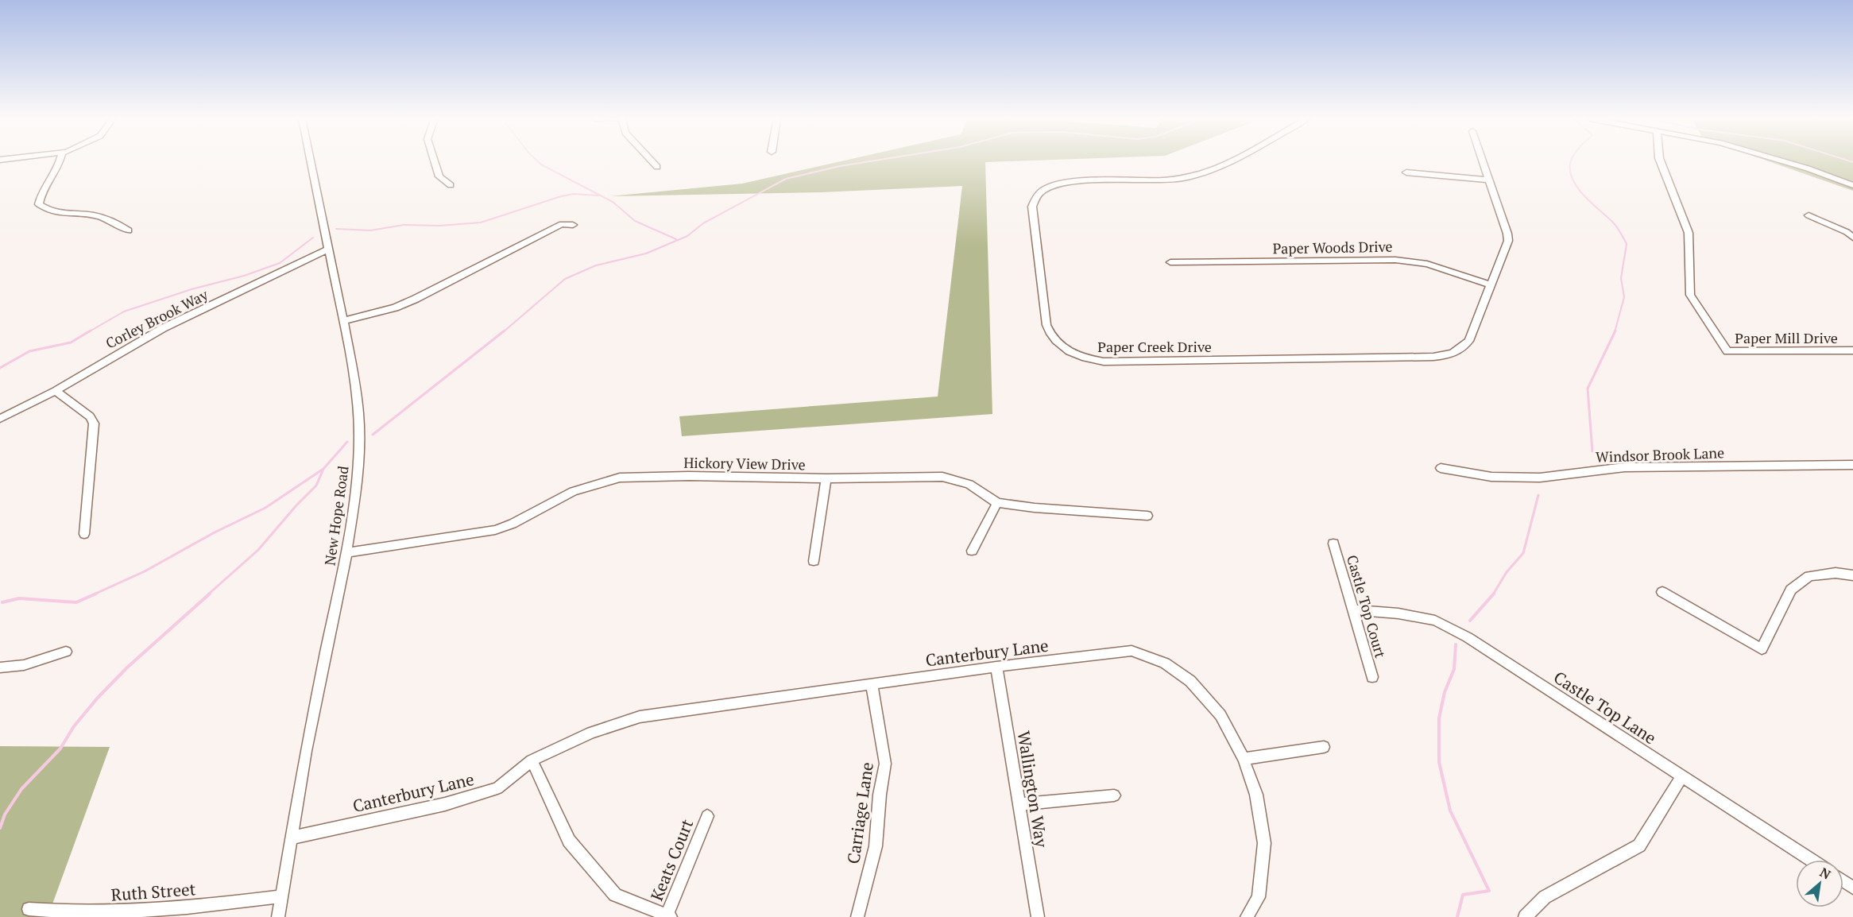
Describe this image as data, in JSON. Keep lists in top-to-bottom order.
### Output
{
  "streets": {
    "street": [
      "Paper Woods Drive",
      "Corley Brook Way",
      "Paper Mill Drive",
      "Paper Creek Drive",
      "Windsor Brook Lane",
      "Hickory View Drive",
      "New Hope Road",
      "Castle Top Court",
      "Canterbury Lane",
      "Castle Top Lane",
      "Wallington Way",
      "Carriage Lane",
      "Keats Court",
      "Ruth Street"
    ]
  },
  "crossings": [
    ["Paper Woods Drive", "Paper Creek Drive"],
    ["Corley Brook Way", "New Hope Road"],
    ["Hickory View Drive", "New Hope Road"],
    ["New Hope Road", "Canterbury Lane"],
    ["New Hope Road", "Ruth Street"],
    ["Castle Top Court", "Castle Top Lane"],
    ["Canterbury Lane", "Wallington Way"],
    ["Canterbury Lane", "Carriage Lane"]
  ],
  "north": "top right"
}
